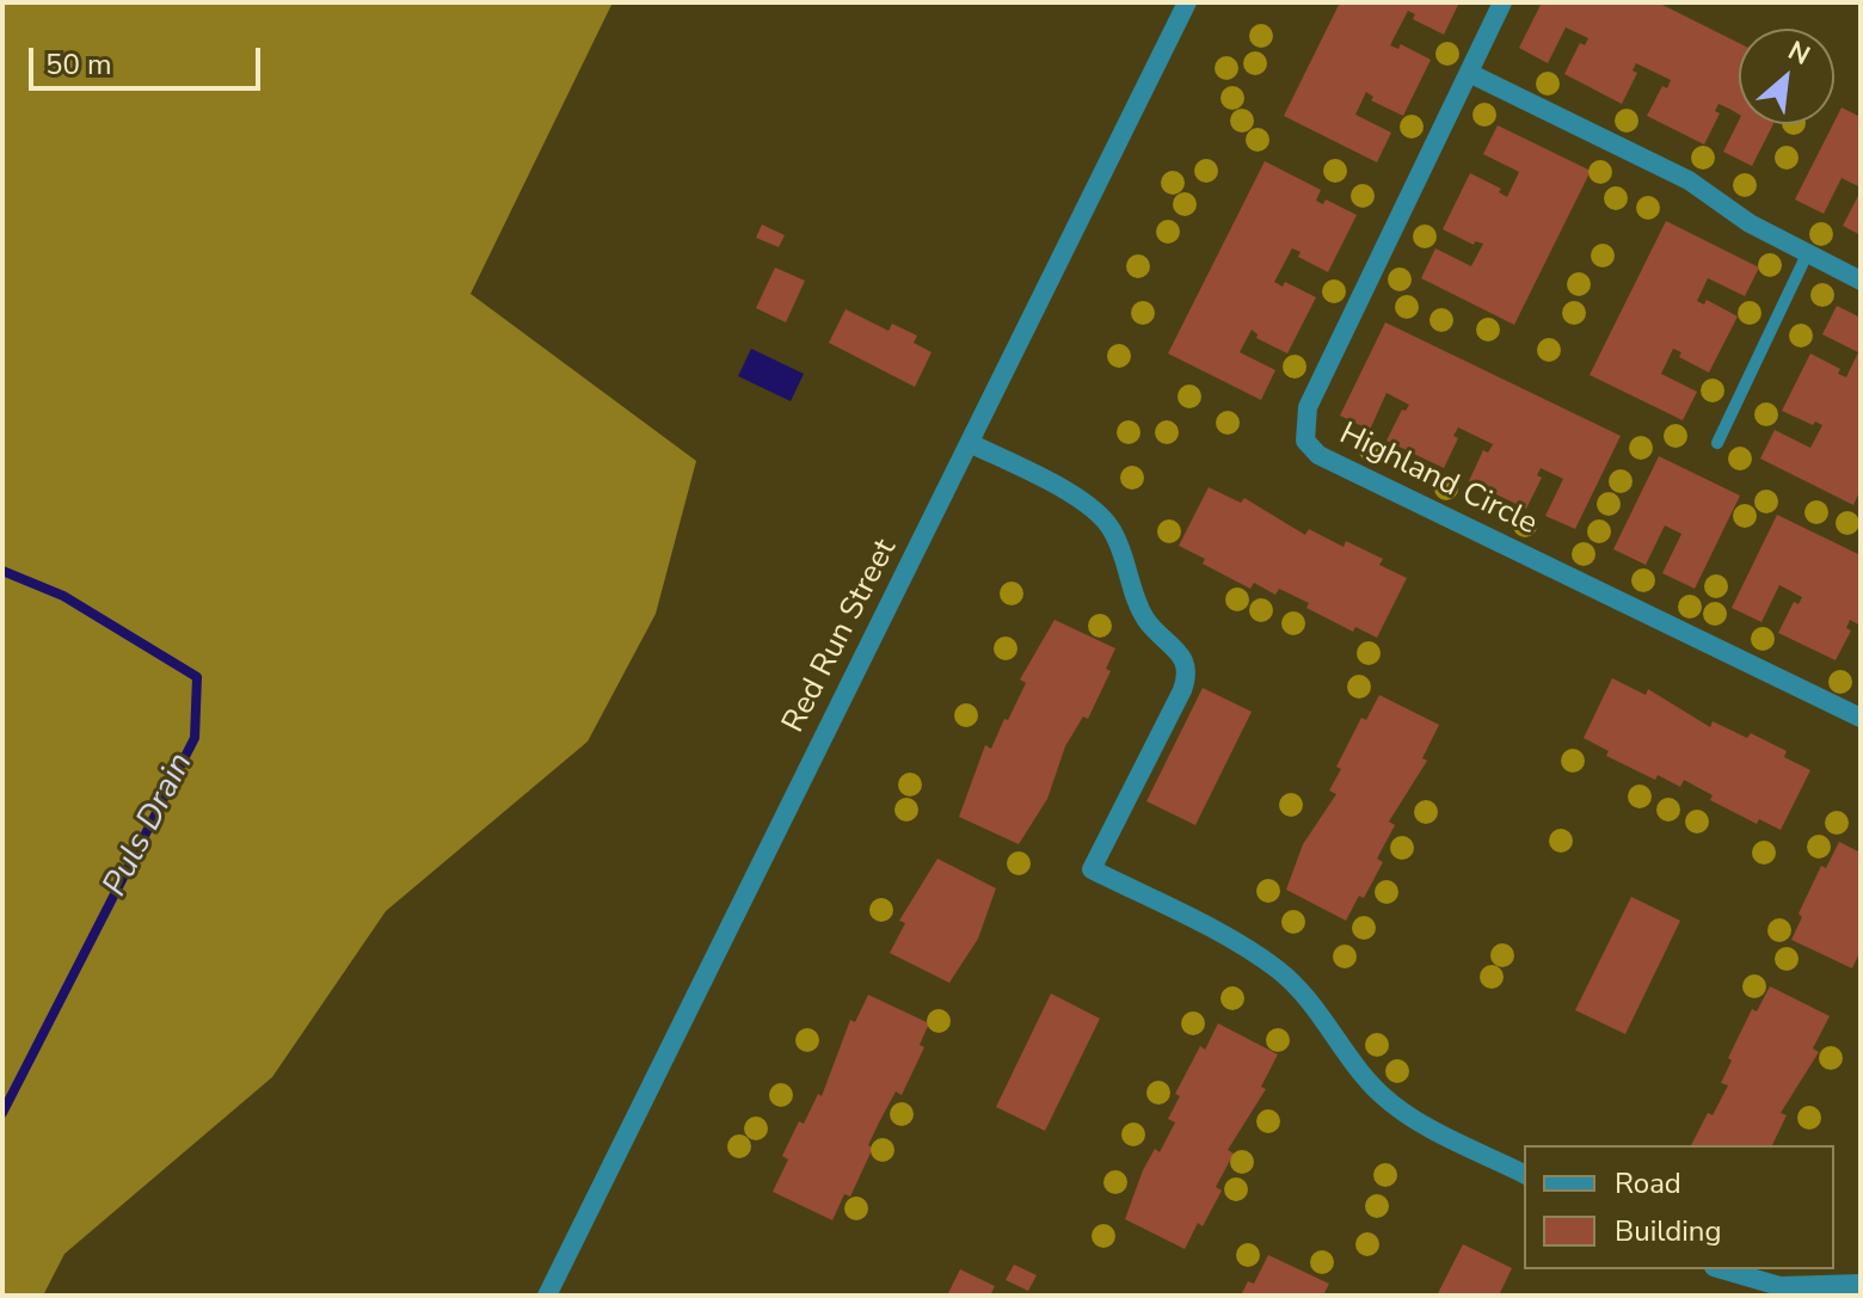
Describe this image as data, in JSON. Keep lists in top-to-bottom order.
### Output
{
  "streets": {
    "street": ["Highland Circle", "Red Run Street"]
  },
  "water": ["Puls Drain"],
  "legend": ["Road", "Building"],
  "scale_bar": "50 m",
  "north": "top right"
}
